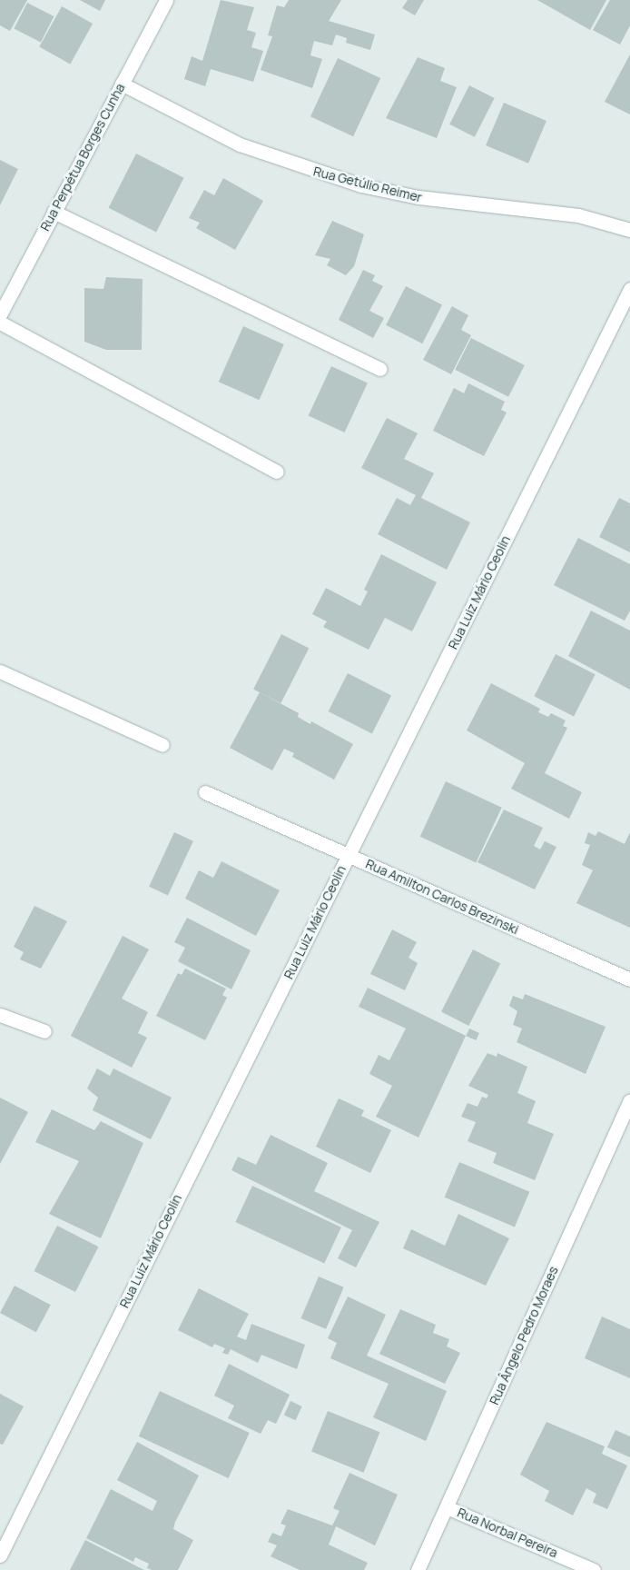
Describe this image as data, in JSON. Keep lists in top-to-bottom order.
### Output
{
  "streets": {
    "street": [
      "Rua Perpétua Borges Cunha",
      "Rua Getúlio Reimer",
      "Rua Luiz Mário Ceolin",
      "Rua Amilton Carlos Brezinski",
      "Rua Ângelo Pedro Moraes",
      "Rua Norbal Pereira"
    ]
  },
  "crossings": [
    ["Rua Perpétua Borges Cunha", "Rua Getúlio Reimer"],
    ["Rua Luiz Mário Ceolin", "Rua Amilton Carlos Brezinski"],
    ["Rua Ângelo Pedro Moraes", "Rua Norbal Pereira"]
  ]
}
